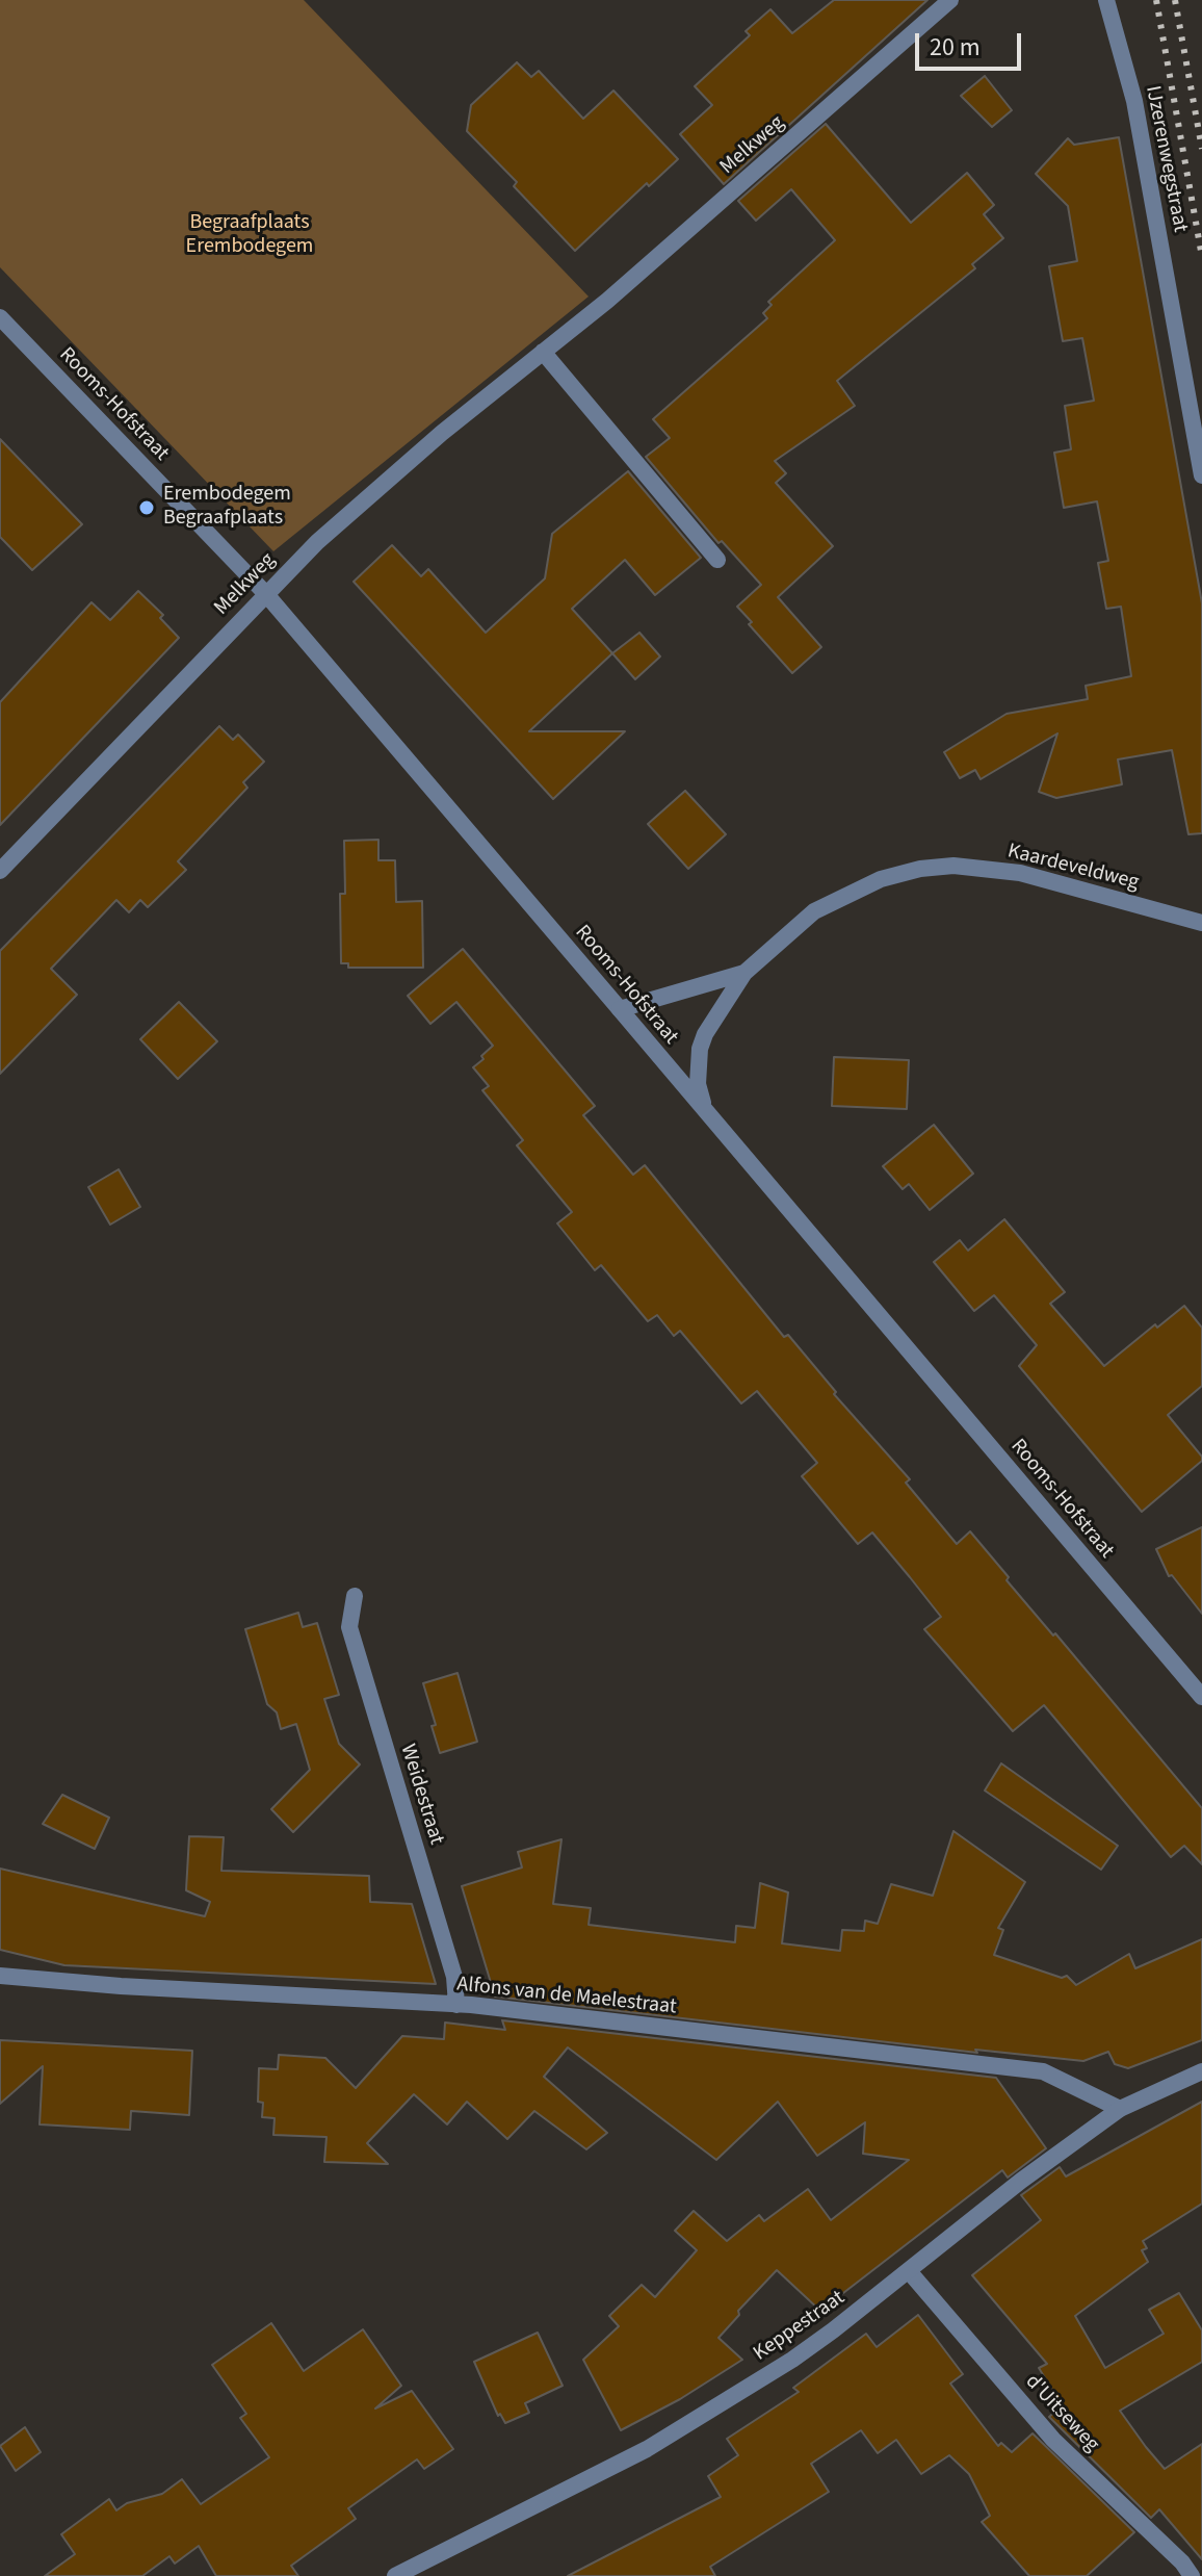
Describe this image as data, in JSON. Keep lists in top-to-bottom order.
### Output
{
  "streets": {
    "street": [
      "Melkweg",
      "IJzerenwegstraat",
      "Rooms-Hofstraat",
      "Kaardeveldweg",
      "Weidestraat",
      "Alfons van de Maelestraat",
      "Keppestraat",
      "d'Uitseweg"
    ]
  },
  "crossings": [
    ["Melkweg", "Rooms-Hofstraat"],
    ["Rooms-Hofstraat", "Kaardeveldweg"],
    ["Weidestraat", "Alfons van de Maelestraat"],
    ["Alfons van de Maelestraat", "Keppestraat"],
    ["Keppestraat", "d'Uitseweg"]
  ],
  "parks": ["Begraafplaats Erembodegem"],
  "places": ["Erembodegem Begraafplaats"],
  "scale_bar": "20 m"
}
